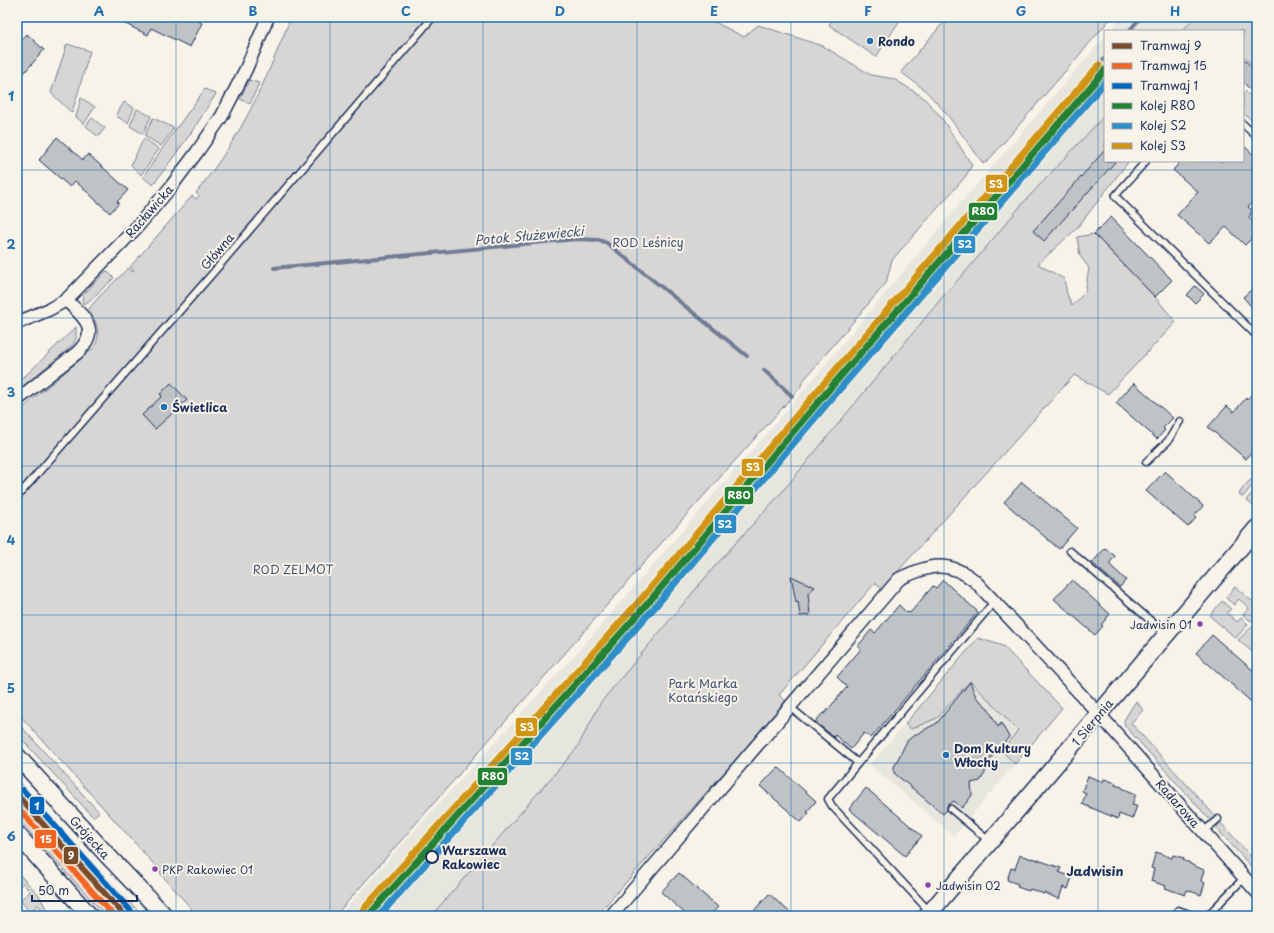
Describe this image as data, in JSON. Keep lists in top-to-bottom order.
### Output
{
  "streets": {
    "street": [
      "Racławicka",
      "1 Sierpnia",
      "Radarowa",
      "Grójecka"
    ],
    "lane": ["Główna"]
  },
  "crossings": [
    ["1 Sierpnia", "Radarowa"]
  ],
  "districts": ["Jadwisin"],
  "water": ["Potok Służewiecki"],
  "parks": ["ROD Leśnicy", "ROD ZELMOT", "Park Marka Kotańskiego"],
  "places": [
    "Rondo",
    "Świetlica",
    "Jadwisin 01",
    "Dom Kultury Włochy",
    "Warszawa Rakowiec",
    "PKP Rakowiec 01",
    "Jadwisin 02"
  ],
  "lines": [
    "rail line S3",
    "rail line R80",
    "rail line S2",
    "tram line 1",
    "tram line 9",
    "tram line 15"
  ],
  "legend": [
    "Tramwaj 9",
    "Tramwaj 15",
    "Tramwaj 1",
    "Kolej R80",
    "Kolej S2",
    "Kolej S3"
  ],
  "scale_bar": "50 m",
  "grid": {
    "columns": [
      "A",
      "B",
      "C",
      "D",
      "E",
      "F",
      "G",
      "H"
    ],
    "rows": [
      "1",
      "2",
      "3",
      "4",
      "5",
      "6"
    ]
  }
}
